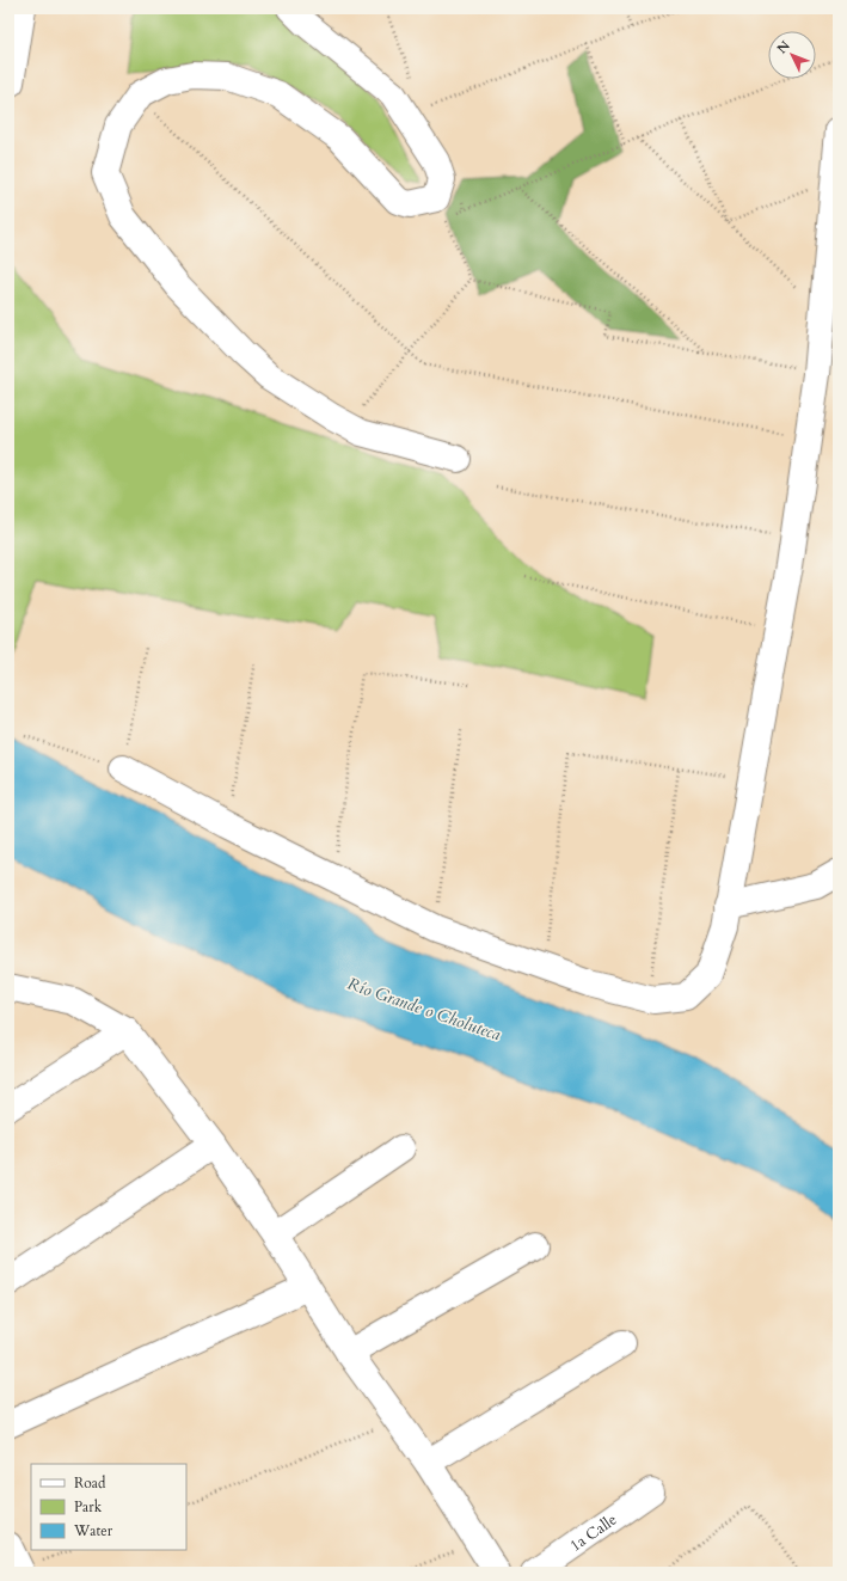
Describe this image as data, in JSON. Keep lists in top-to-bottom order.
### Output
{
  "streets": {
    "street": ["1a Calle"]
  },
  "water": ["Río Grande o Choluteca"],
  "legend": ["Road", "Park", "Water"],
  "north": "top left"
}
